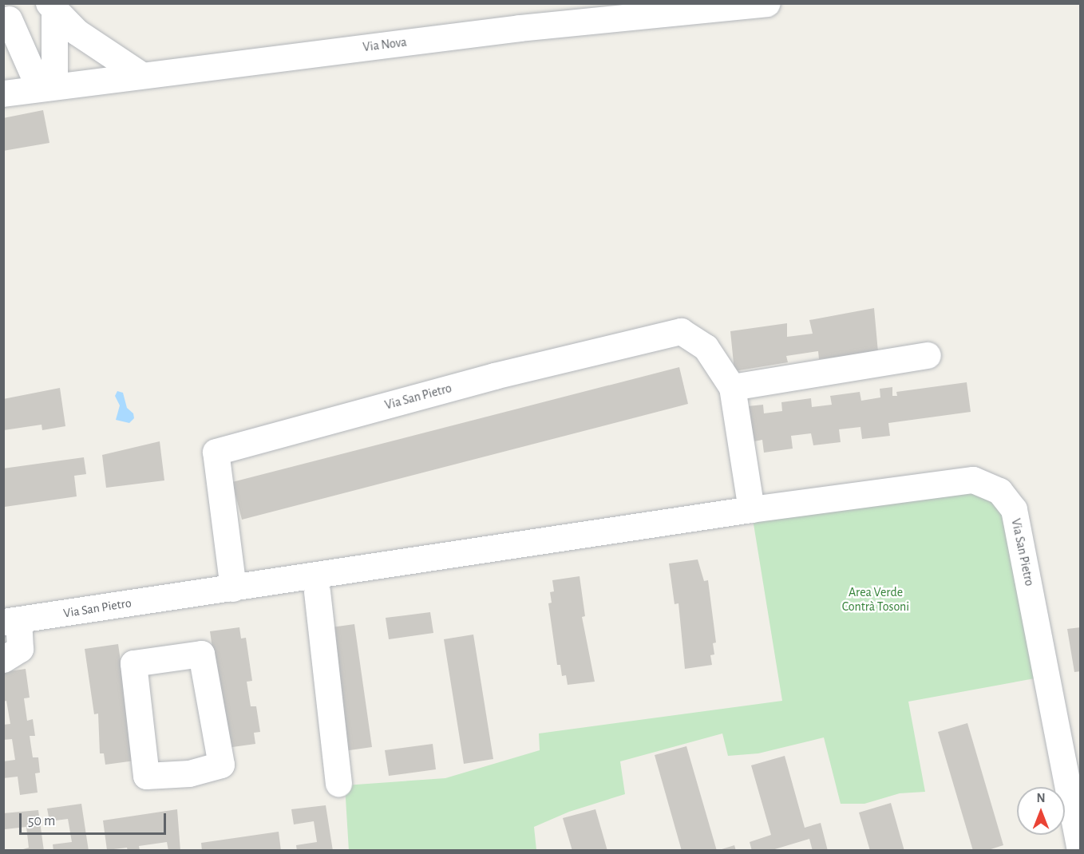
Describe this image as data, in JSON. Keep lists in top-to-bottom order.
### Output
{
  "streets": {
    "street": ["Via Nova", "Via San Pietro"]
  },
  "parks": ["Area Verde Contrà Tosoni"],
  "scale_bar": "50 m",
  "north": "top"
}
